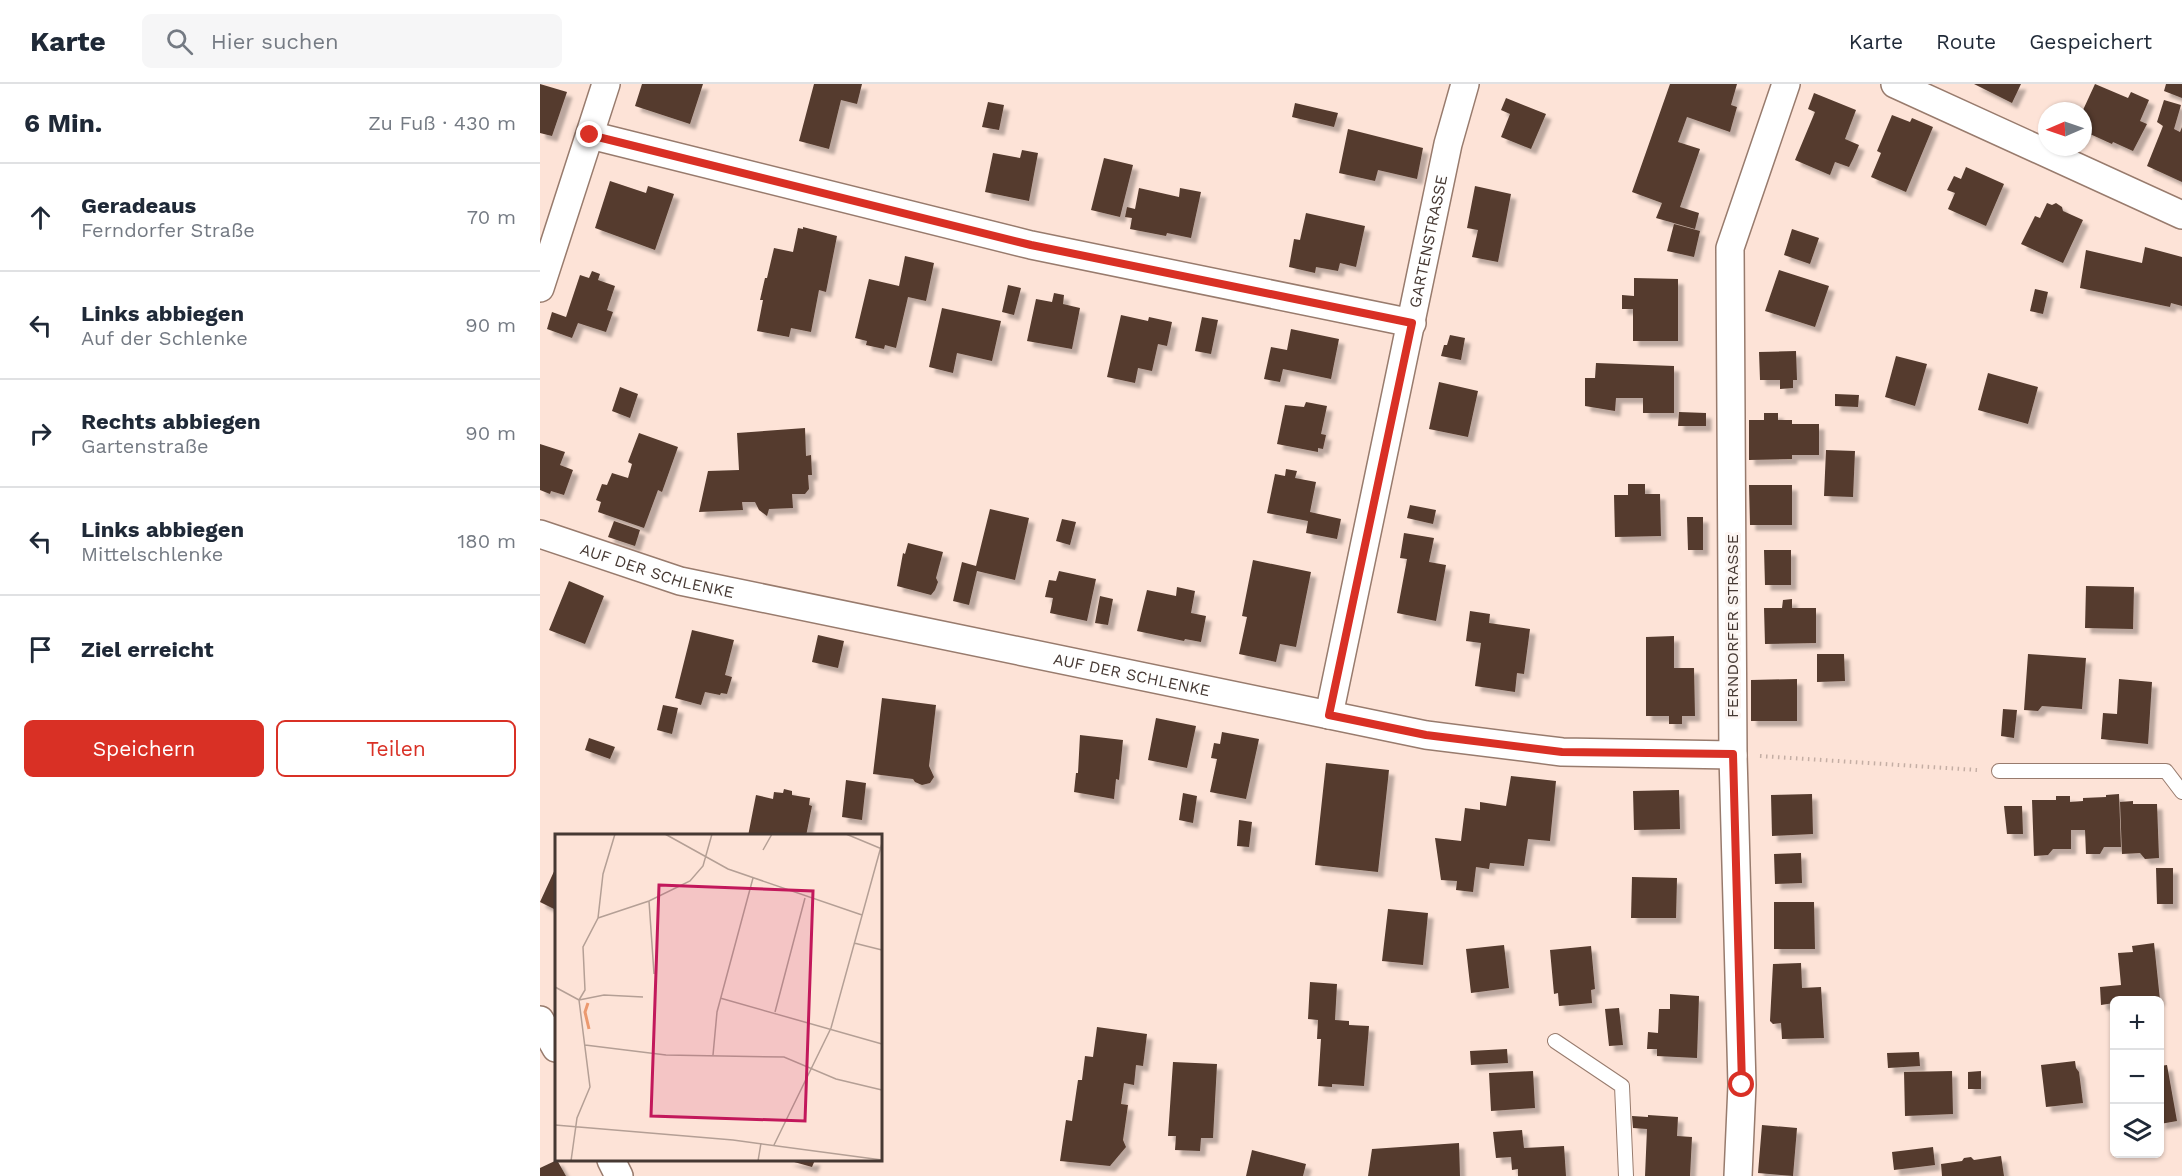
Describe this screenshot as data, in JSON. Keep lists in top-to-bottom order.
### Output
{
  "streets": {
    "street": ["GARTENSTRASSE", "AUF DER SCHLENKE", "FERNDORFER STRASSE"]
  },
  "crossings": [
    ["GARTENSTRASSE", "AUF DER SCHLENKE"],
    ["AUF DER SCHLENKE", "FERNDORFER STRASSE"]
  ],
  "north": "left",
  "page": {
    "header": "Karte",
    "search": "Hier suchen",
    "nav": ["Karte", "Route", "Gespeichert"],
    "heading": ["6 Min.", "Zu Fuß · 430 m"],
    "list": [
      ["Geradeaus", "Ferndorfer Straße", "70 m"],
      ["Links abbiegen", "Auf der Schlenke", "90 m"],
      ["Rechts abbiegen", "Gartenstraße", "90 m"],
      ["Links abbiegen", "Mittelschlenke", "180 m"],
      "Ziel erreicht"
    ],
    "buttons": ["Speichern", "Teilen"],
    "map_buttons": ["+", "−"]
  }
}
